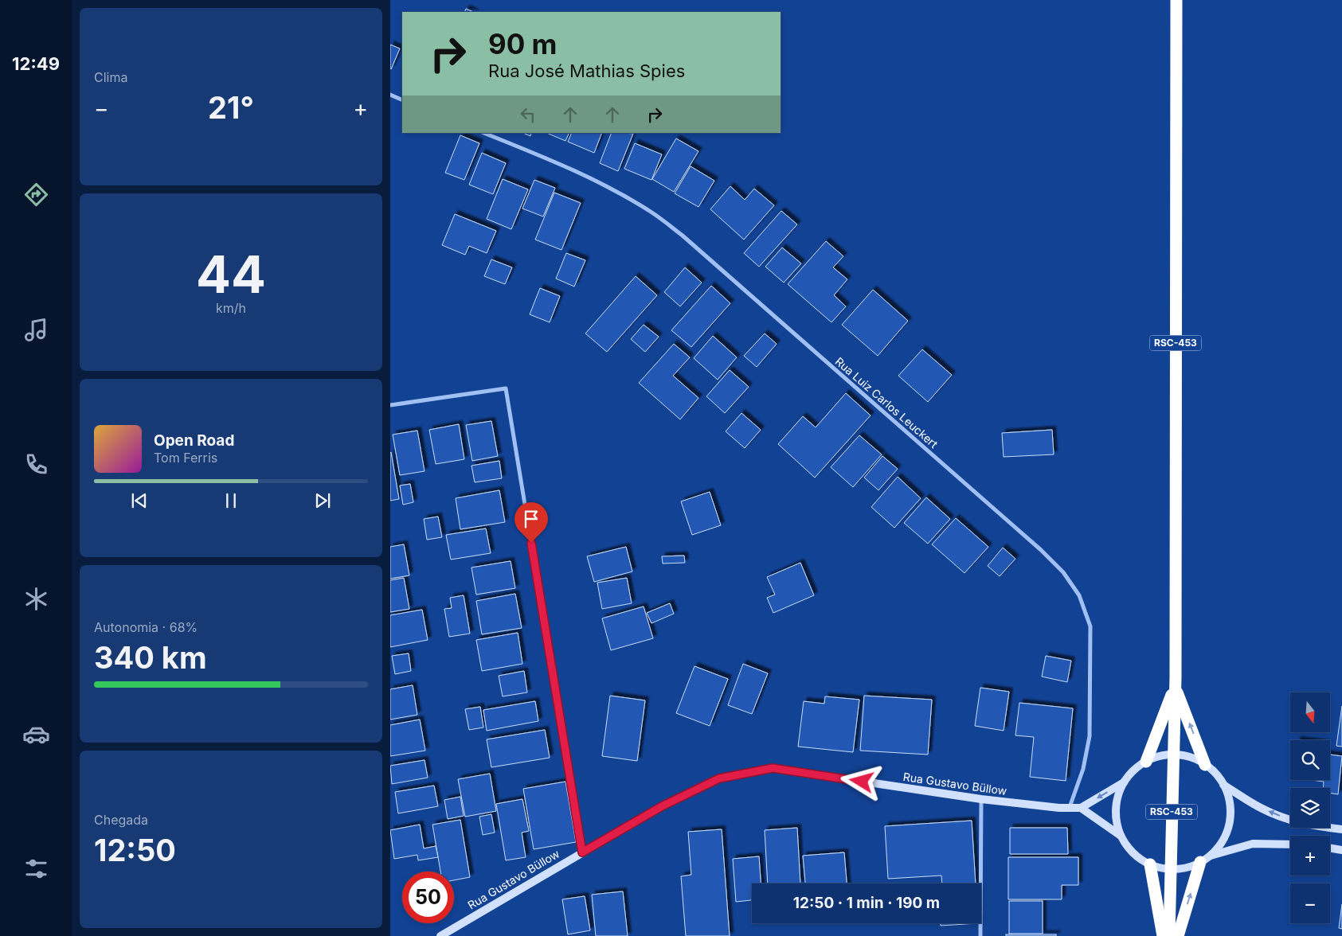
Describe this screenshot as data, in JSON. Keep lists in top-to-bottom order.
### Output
{
  "streets": {
    "highway": ["RSC-453"],
    "main road": ["Rua Gustavo Büllow"],
    "street": ["Rua Luiz Carlos Leuckert"]
  },
  "crossings": [
    ["Rua Luiz Carlos Leuckert", "Rua Gustavo Büllow"]
  ],
  "north": "bottom",
  "page": {
    "tabs": "12:49",
    "tile": [
      "Clima",
      ["44", "km/h"],
      ["Autonomia · 68%", "340 km"],
      ["Chegada", "12:50"]
    ],
    "turn": ["90 m", "Rua José Mathias Spies"],
    "heat": ["−", "21°", "+"],
    "song": ["Open Road", "Tom Ferris"],
    "map_buttons": ["+", "−"],
    "limit": "50",
    "trip": "12:50 · 1 min · 190 m"
  }
}
